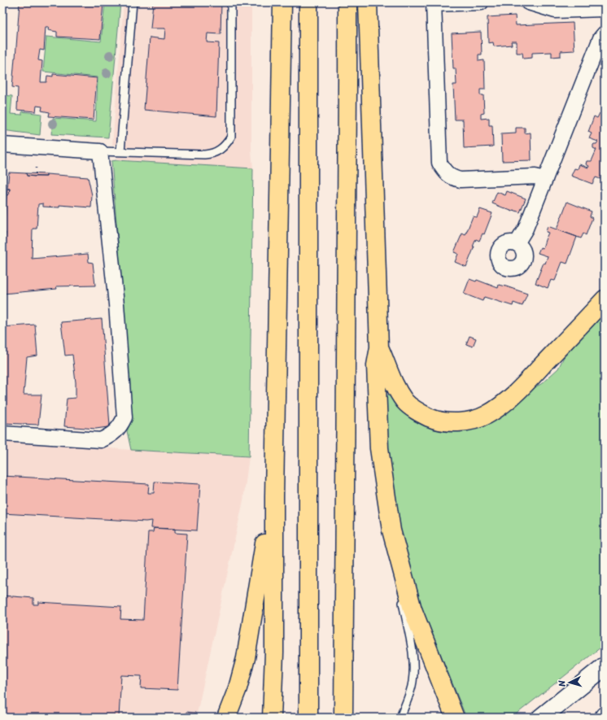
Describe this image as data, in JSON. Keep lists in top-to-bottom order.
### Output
{
  "north": "left"
}
